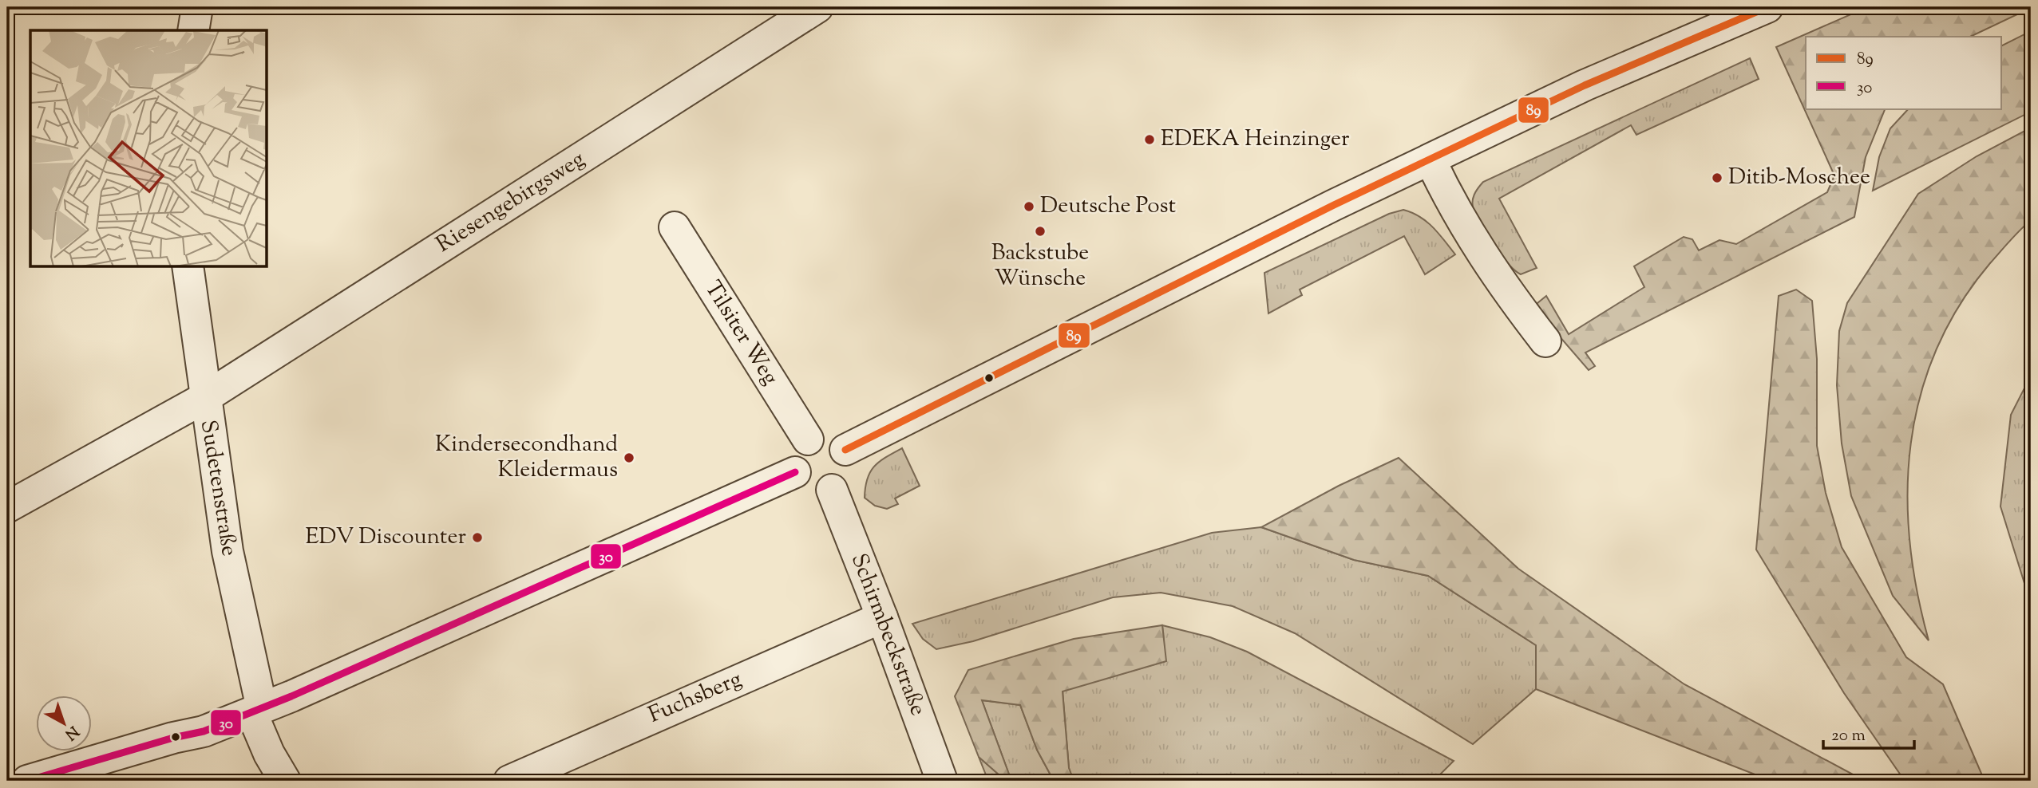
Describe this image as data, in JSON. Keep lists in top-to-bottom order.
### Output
{
  "streets": {
    "street": [
      "Riesengebirgsweg",
      "Tilsiter Weg",
      "Sudetenstraße",
      "Schirmbeckstraße",
      "Fuchsberg"
    ]
  },
  "crossings": [
    ["Riesengebirgsweg", "Sudetenstraße"],
    ["Tilsiter Weg", "Schirmbeckstraße"],
    ["Schirmbeckstraße", "Fuchsberg"]
  ],
  "places": [
    "EDEKA Heinzinger",
    "Ditib-Moschee",
    "Deutsche Post",
    "Backstube Wünsche",
    "Kindersecondhand Kleidermaus",
    "EDV Discounter"
  ],
  "lines": ["transit line 89", "transit line 30"],
  "legend": ["89", "30"],
  "scale_bar": "20 m",
  "north": "bottom right"
}
